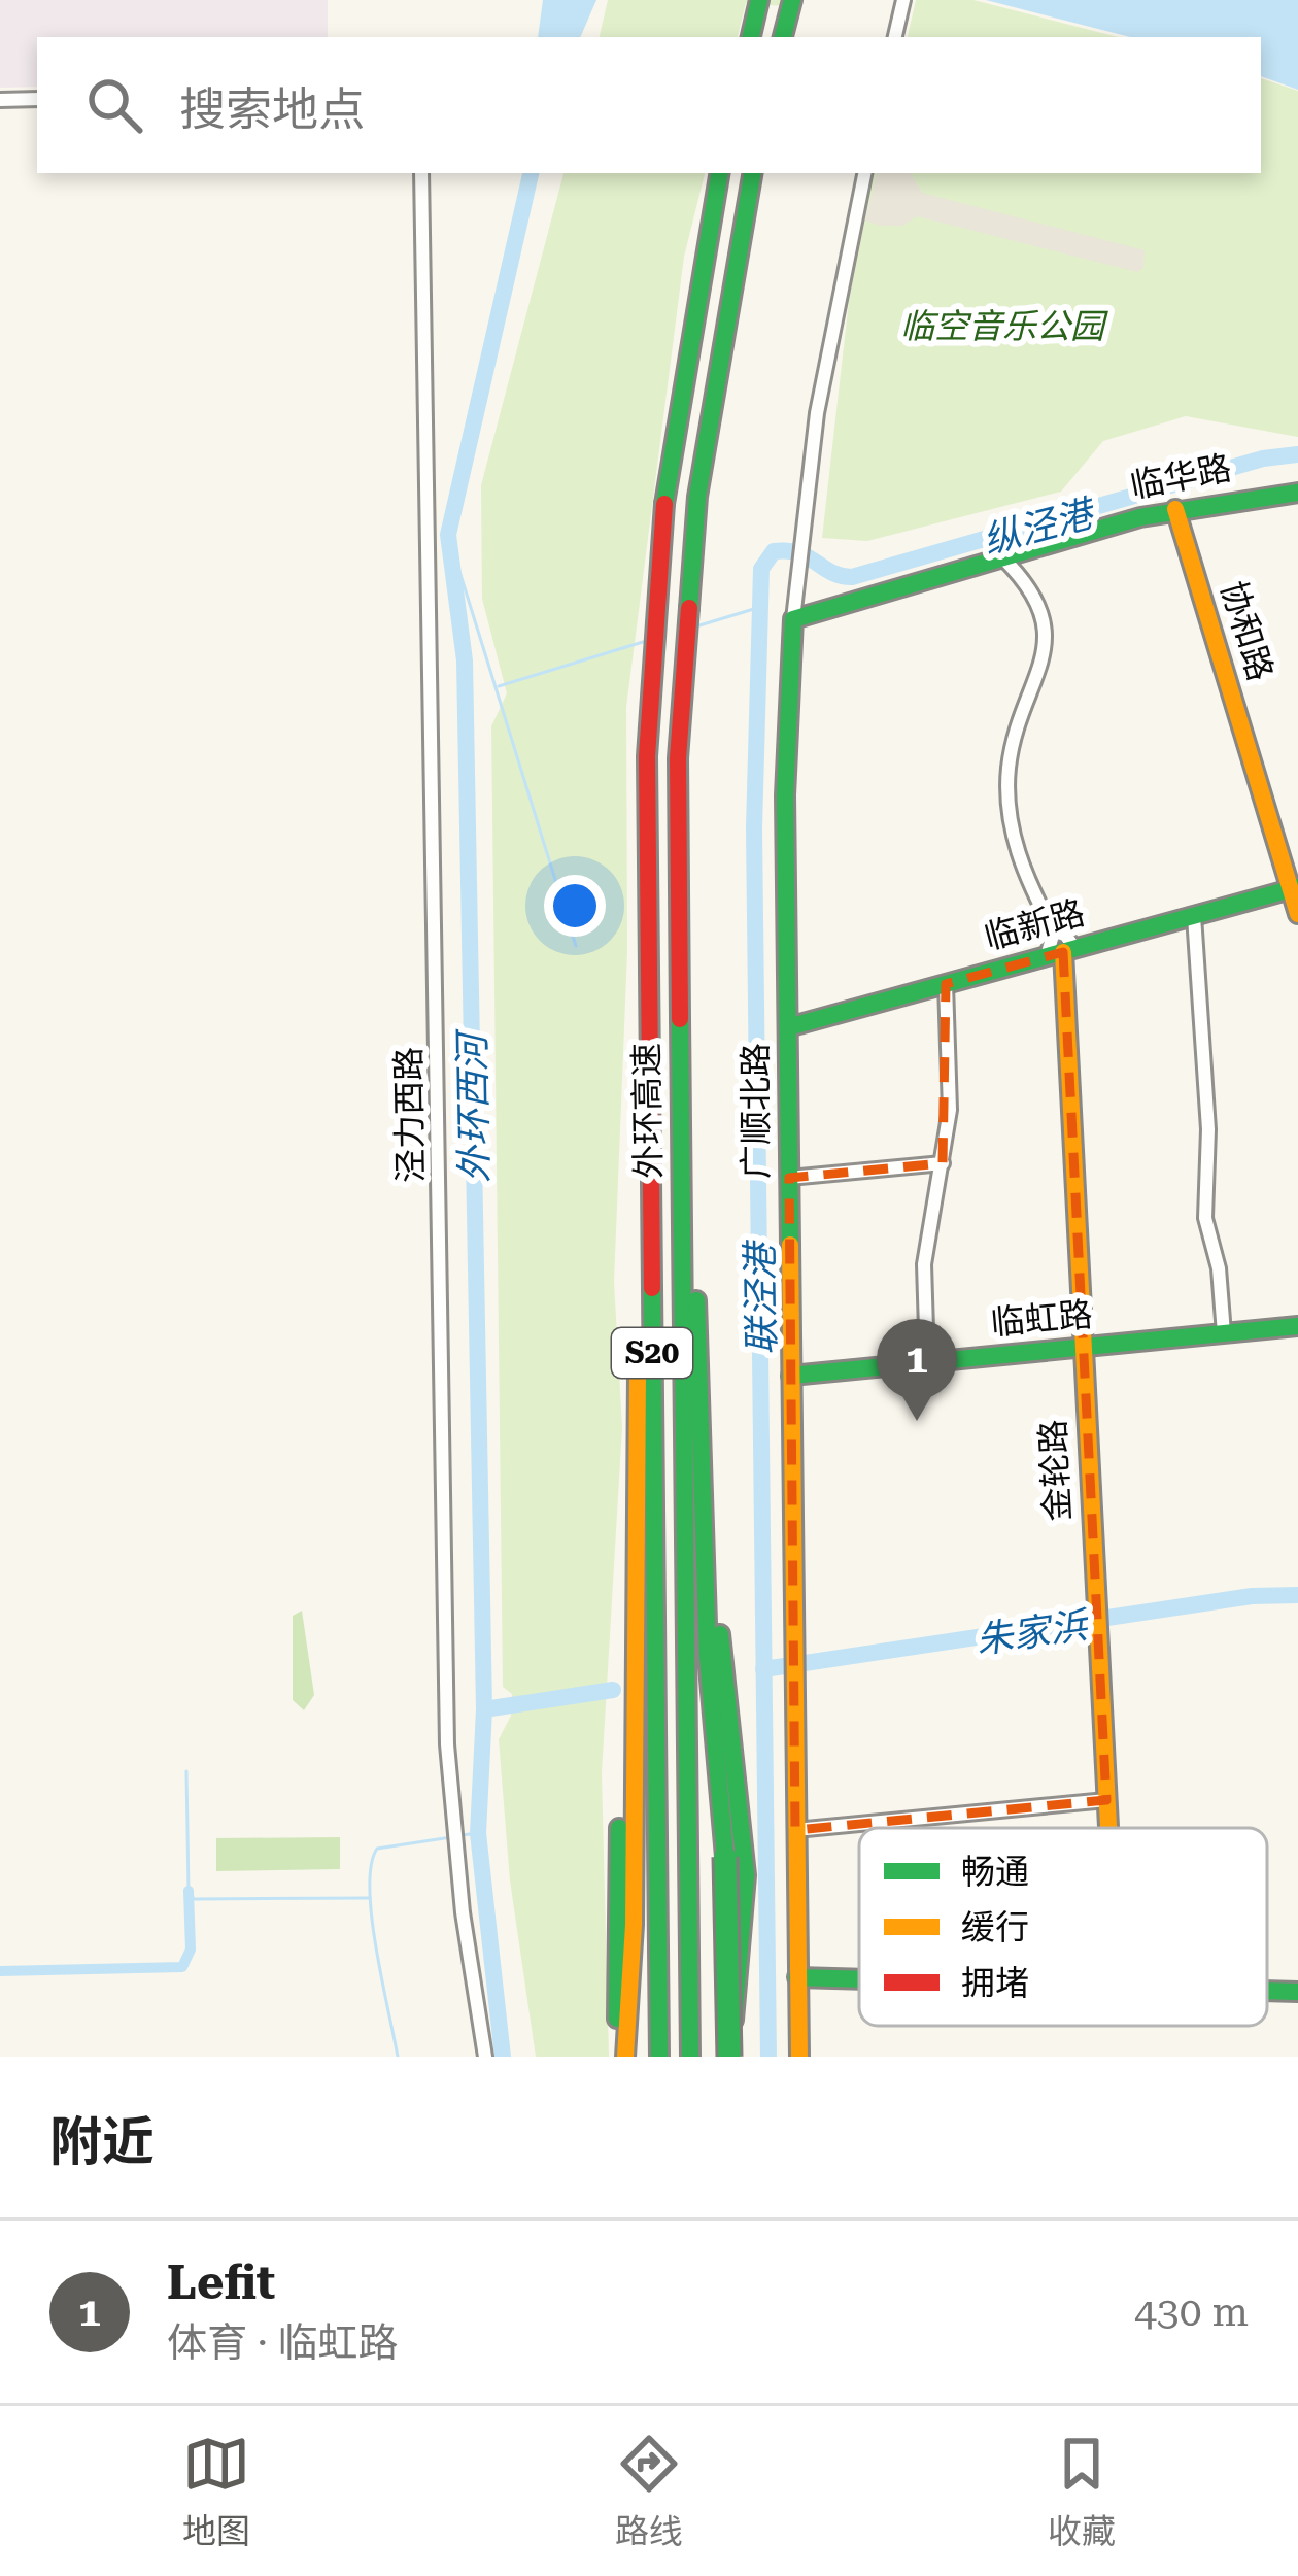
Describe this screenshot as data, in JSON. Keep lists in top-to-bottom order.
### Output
{
  "streets": {
    "main road": [
      "临华路",
      "协和路",
      "临新路",
      "外环高速",
      "广顺北路",
      "临虹路",
      "S20",
      "金轮路"
    ],
    "street": ["泾力西路"]
  },
  "crossings": [
    ["临华路", "协和路"],
    ["临华路", "广顺北路"],
    ["协和路", "临新路"],
    ["临新路", "广顺北路"],
    ["临新路", "金轮路"],
    ["广顺北路", "临虹路"],
    ["临虹路", "金轮路"]
  ],
  "water": [
    "纵泾港",
    "外环西河",
    "联泾港",
    "朱家浜"
  ],
  "parks": ["临空音乐公园"],
  "legend": ["畅通", "缓行", "拥堵"],
  "page": {
    "search": "搜索地点",
    "pins": "1",
    "heading": "附近",
    "list": [
      {
        "mark": "1",
        "name": "Lefit",
        "note": "体育 · 临虹路",
        "value": "430 m"
      }
    ],
    "nav": ["地图", "路线", "收藏"]
  }
}
